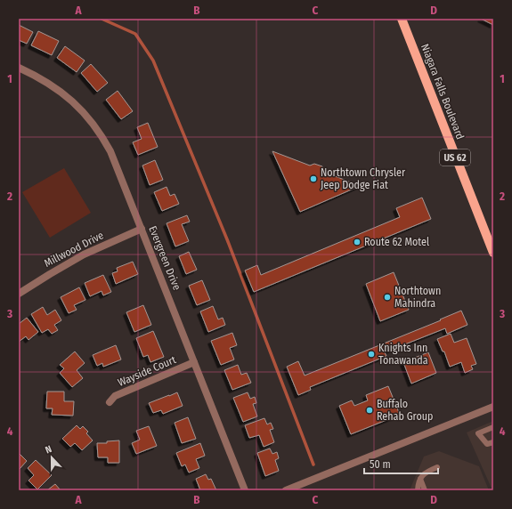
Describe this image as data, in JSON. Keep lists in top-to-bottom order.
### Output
{
  "streets": {
    "main road": ["Niagara Falls Boulevard", "US 62"],
    "street": ["Millwood Drive", "Evergreen Drive", "Wayside Court"]
  },
  "crossings": [
    ["Millwood Drive", "Evergreen Drive"],
    ["Evergreen Drive", "Wayside Court"]
  ],
  "places": [
    "Northtown Chrysler Jeep Dodge Fiat",
    "Route 62 Motel",
    "Northtown Mahindra",
    "Knights Inn Tonawanda",
    "Buffalo Rehab Group"
  ],
  "scale_bar": "50 m",
  "north": "top",
  "grid": {
    "columns": [
      "A",
      "B",
      "C",
      "D"
    ],
    "rows": [
      "1",
      "2",
      "3",
      "4"
    ]
  }
}
